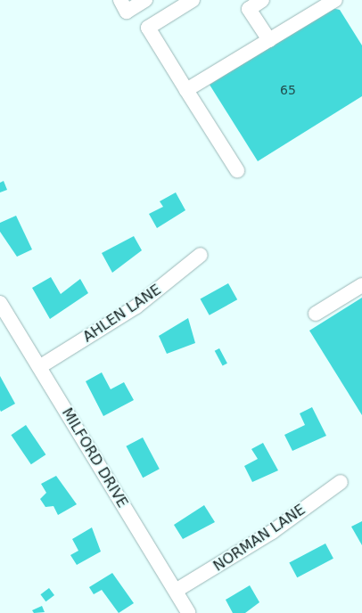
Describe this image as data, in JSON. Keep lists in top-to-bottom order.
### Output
{
  "streets": {
    "street": ["AHLEN LANE", "MILFORD DRIVE", "NORMAN LANE"]
  },
  "crossings": [
    ["AHLEN LANE", "MILFORD DRIVE"],
    ["MILFORD DRIVE", "NORMAN LANE"]
  ],
  "house_numbers": ["65"]
}
